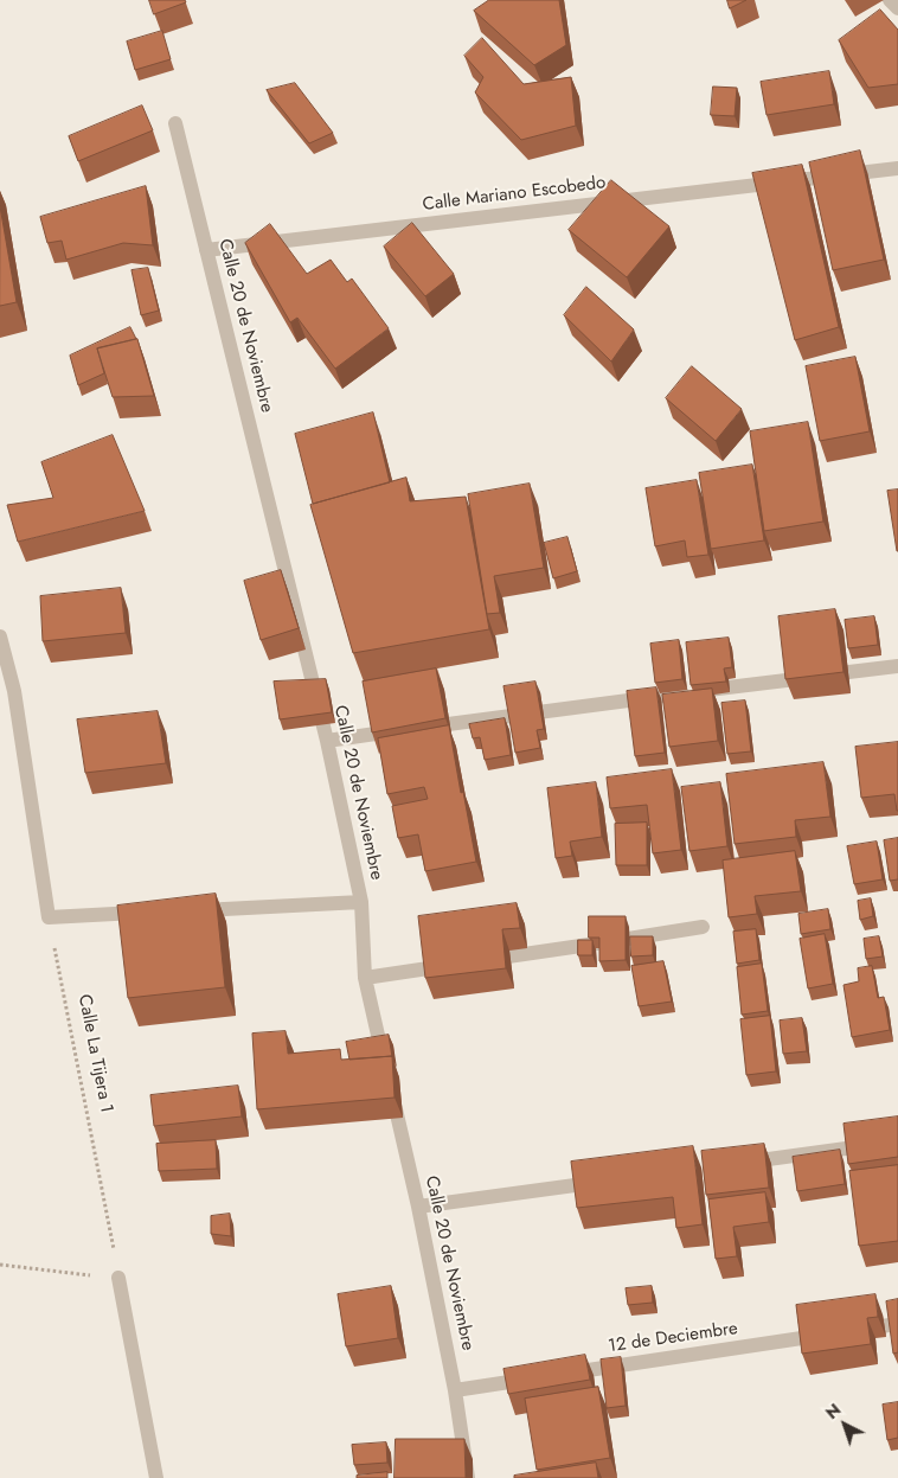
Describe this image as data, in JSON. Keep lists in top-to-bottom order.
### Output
{
  "streets": {
    "street": ["Calle Mariano Escobedo", "Calle 20 de Noviembre", "12 de Deciembre"],
    "path": ["Calle La Tijera 1"]
  },
  "crossings": [
    ["Calle Mariano Escobedo", "Calle 20 de Noviembre"]
  ],
  "north": "top left"
}
